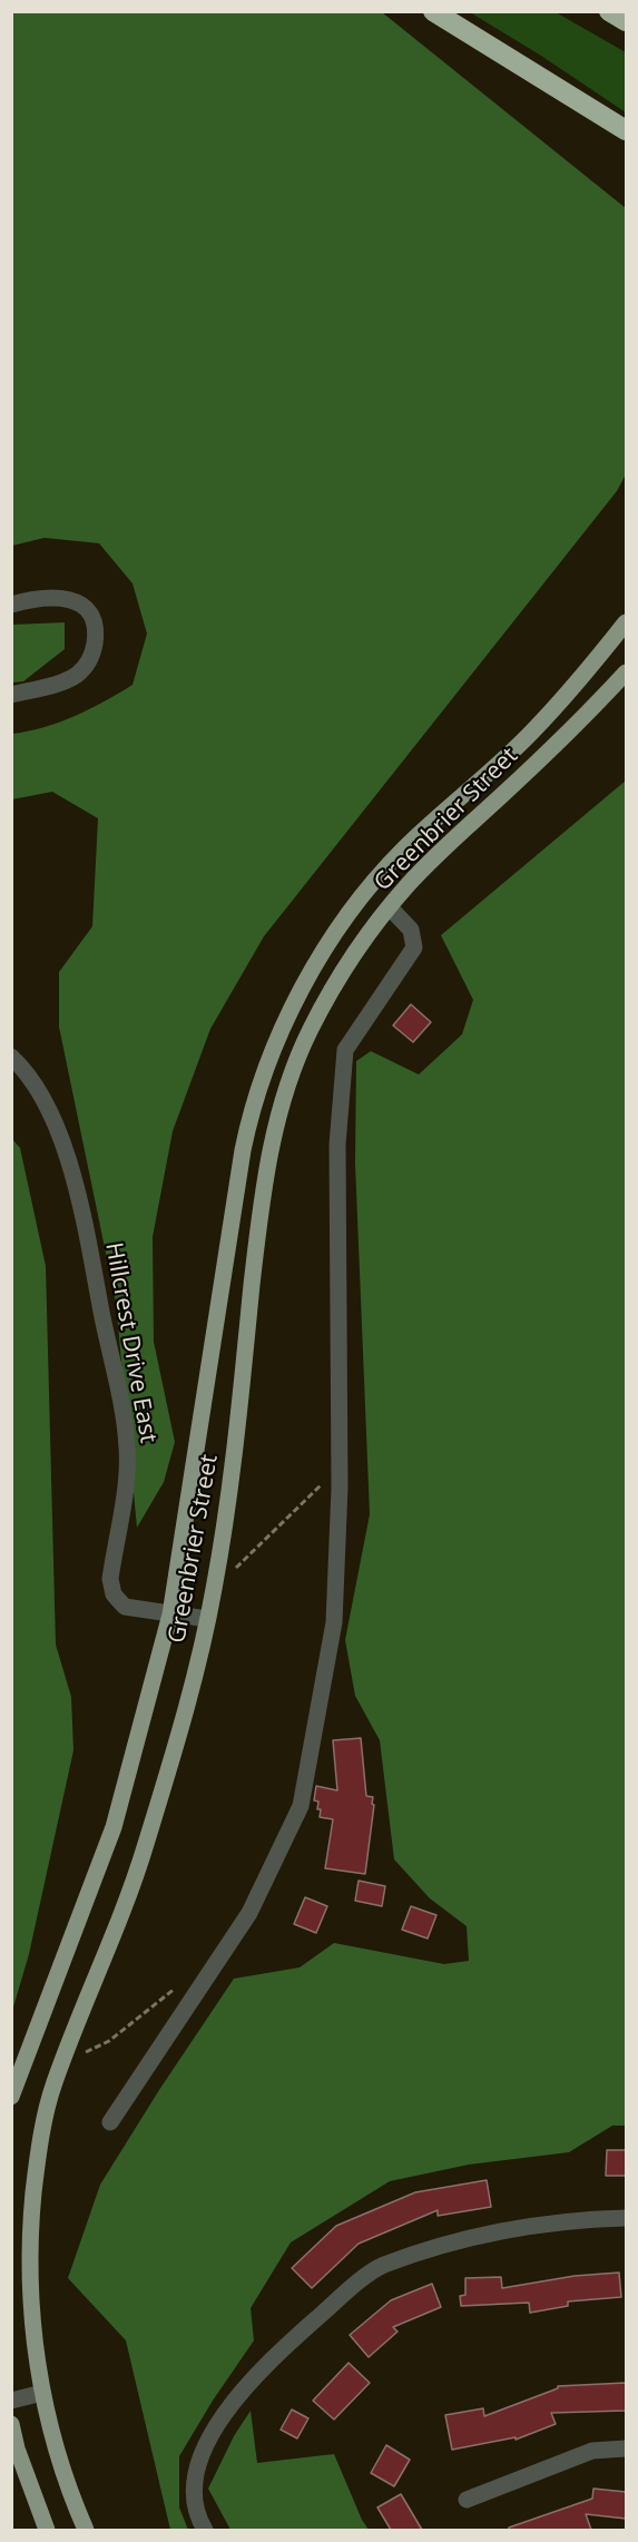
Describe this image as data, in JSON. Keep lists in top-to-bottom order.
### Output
{
  "streets": {
    "main road": ["Greenbrier Street"],
    "street": ["Hillcrest Drive East"]
  },
  "crossings": [
    ["Greenbrier Street", "Hillcrest Drive East"]
  ]
}
